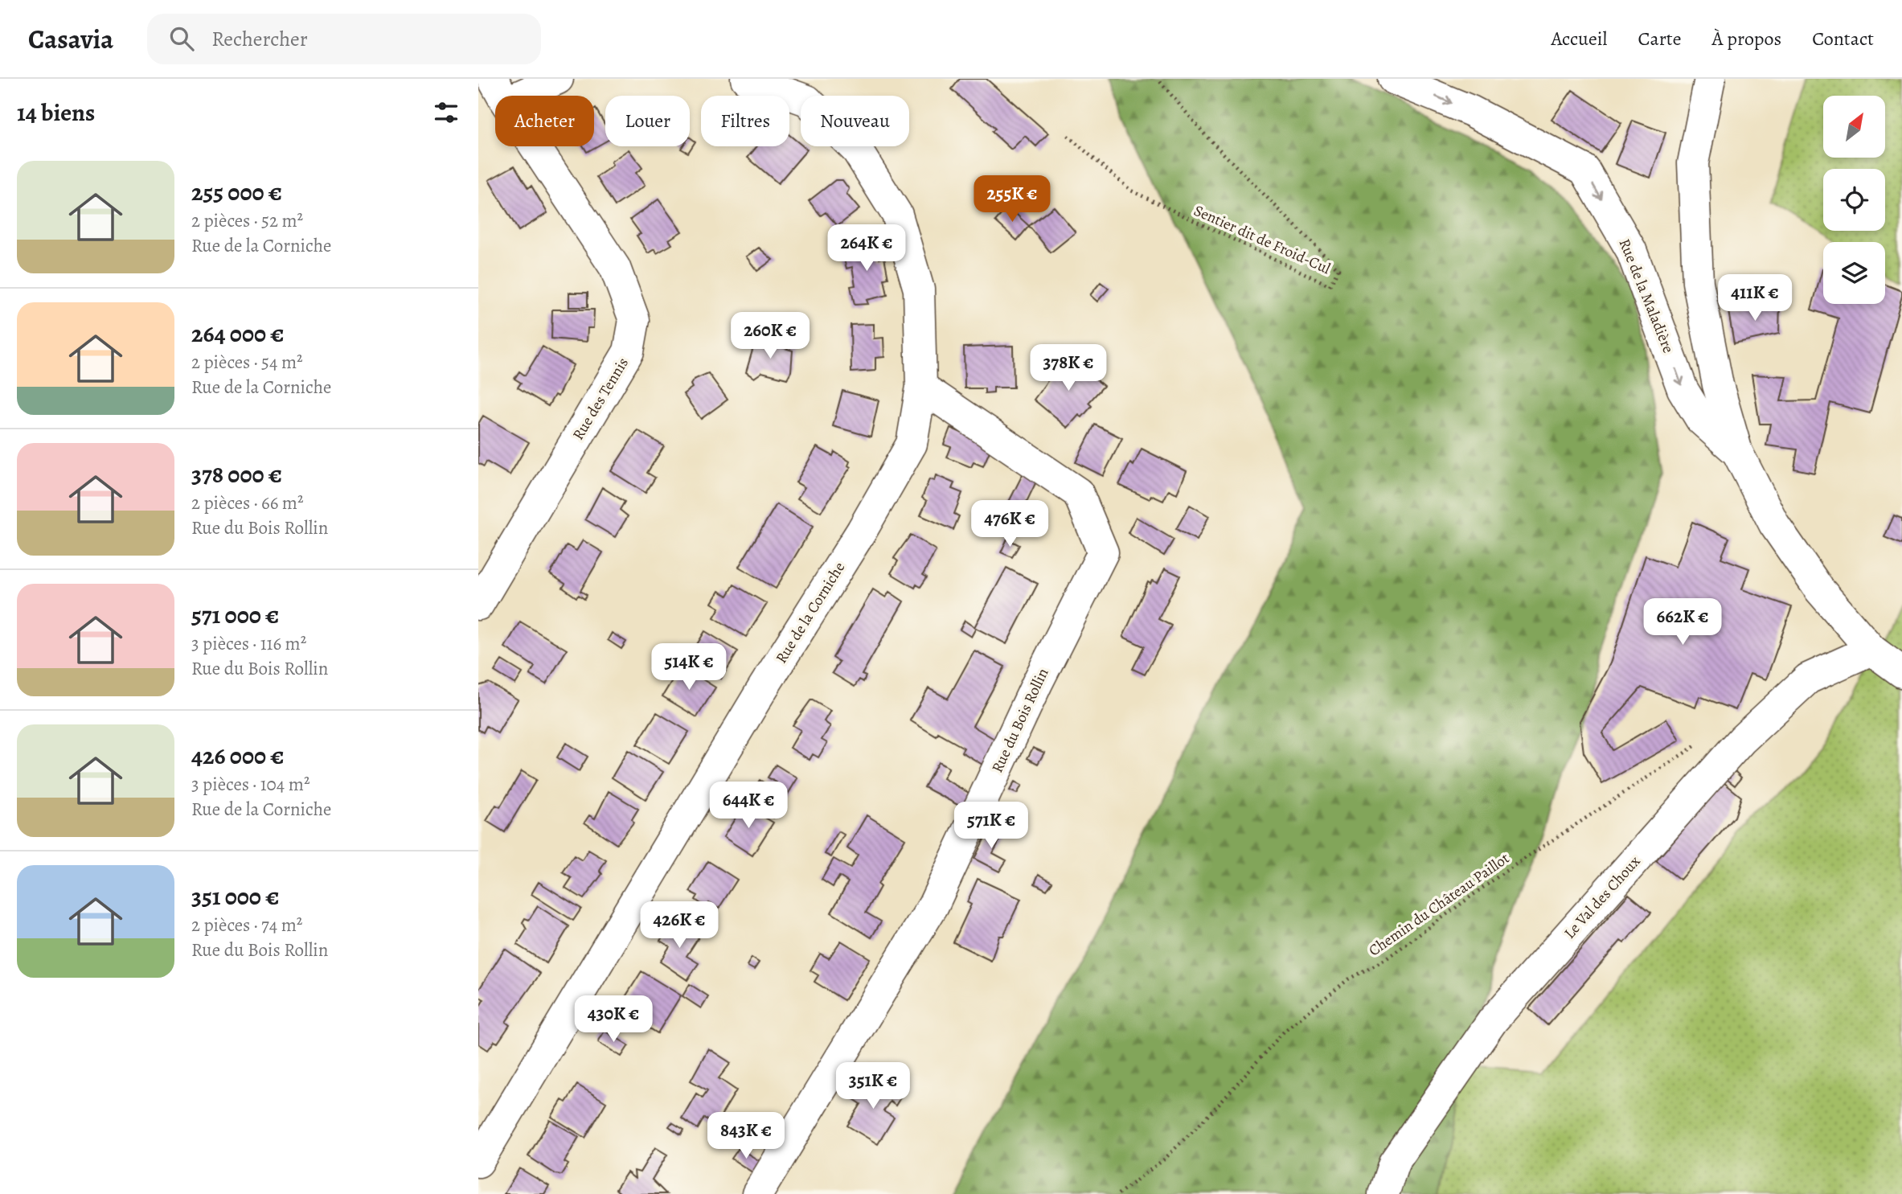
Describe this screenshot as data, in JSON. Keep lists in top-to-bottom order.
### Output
{
  "streets": {
    "street": [
      "Rue de la Maladière",
      "Rue des Tennis",
      "Rue de la Corniche",
      "Rue du Bois Rollin",
      "Le Val des Choux"
    ],
    "path": ["Sentier dit de Froid-Cul", "Chemin du Château Paillot"]
  },
  "crossings": [
    ["Rue de la Corniche", "Rue du Bois Rollin"]
  ],
  "one_way": ["Rue de la Maladière"],
  "north": "top right",
  "page": {
    "header": "Casavia",
    "search": "Rechercher",
    "nav": [
      "Accueil",
      "Carte",
      "À propos",
      "Contact"
    ],
    "heading": "14 biens",
    "chip": [
      "Acheter",
      "Louer",
      "Filtres",
      "Nouveau"
    ],
    "list": [
      {
        "name": "255 000 €",
        "note": "2 pièces · 52 m² · Rue de la Corniche"
      },
      {
        "name": "264 000 €",
        "note": "2 pièces · 54 m² · Rue de la Corniche"
      },
      {
        "name": "378 000 €",
        "note": "2 pièces · 66 m² · Rue du Bois Rollin"
      },
      {
        "name": "571 000 €",
        "note": "3 pièces · 116 m² · Rue du Bois Rollin"
      },
      {
        "name": "426 000 €",
        "note": "3 pièces · 104 m² · Rue de la Corniche"
      },
      {
        "name": "351 000 €",
        "note": "2 pièces · 74 m² · Rue du Bois Rollin"
      }
    ],
    "price": [
      "255K €",
      "264K €",
      "411K €",
      "260K €",
      "378K €",
      "476K €",
      "662K €",
      "514K €",
      "644K €",
      "571K €",
      "426K €",
      "430K €",
      "351K €",
      "843K €"
    ]
  }
}
